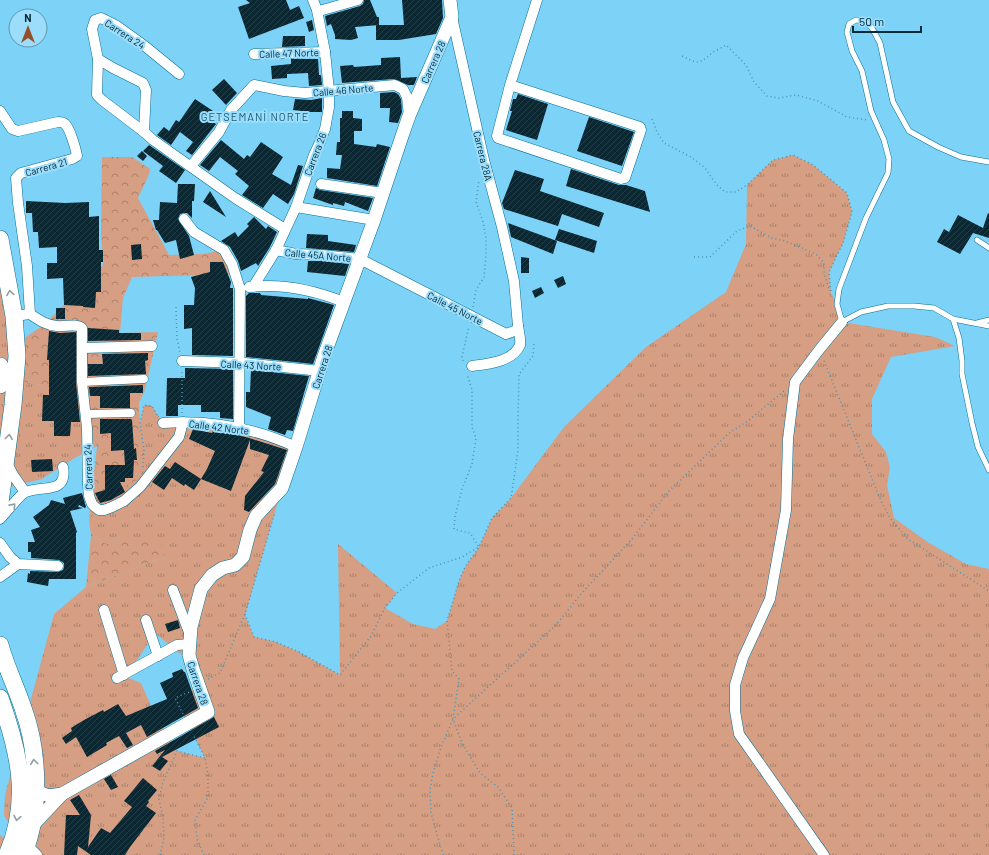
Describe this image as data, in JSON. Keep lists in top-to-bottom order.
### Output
{
  "streets": {
    "street": [
      "Carrera 24",
      "Calle 47 Norte",
      "Carrera 28",
      "Calle 46 Norte",
      "Carrera 26",
      "Carrera 28A",
      "Carrera 21",
      "Calle 45A Norte",
      "Calle 45 Norte",
      "Calle 43 Norte",
      "Calle 42 Norte"
    ]
  },
  "crossings": [
    ["Carrera 24", "Carrera 21"],
    ["Carrera 24", "Calle 42 Norte"],
    ["Calle 47 Norte", "Carrera 26"],
    ["Carrera 28", "Calle 46 Norte"],
    ["Carrera 28", "Carrera 28A"],
    ["Carrera 28", "Calle 45A Norte"],
    ["Carrera 28", "Calle 45 Norte"],
    ["Carrera 28", "Calle 43 Norte"],
    ["Carrera 28", "Calle 42 Norte"],
    ["Calle 46 Norte", "Carrera 26"],
    ["Carrera 26", "Calle 45A Norte"],
    ["Carrera 28A", "Calle 45 Norte"],
    ["Calle 45A Norte", "Calle 45 Norte"]
  ],
  "districts": ["GETSEMANÍ NORTE"],
  "scale_bar": "50 m",
  "north": "top"
}
